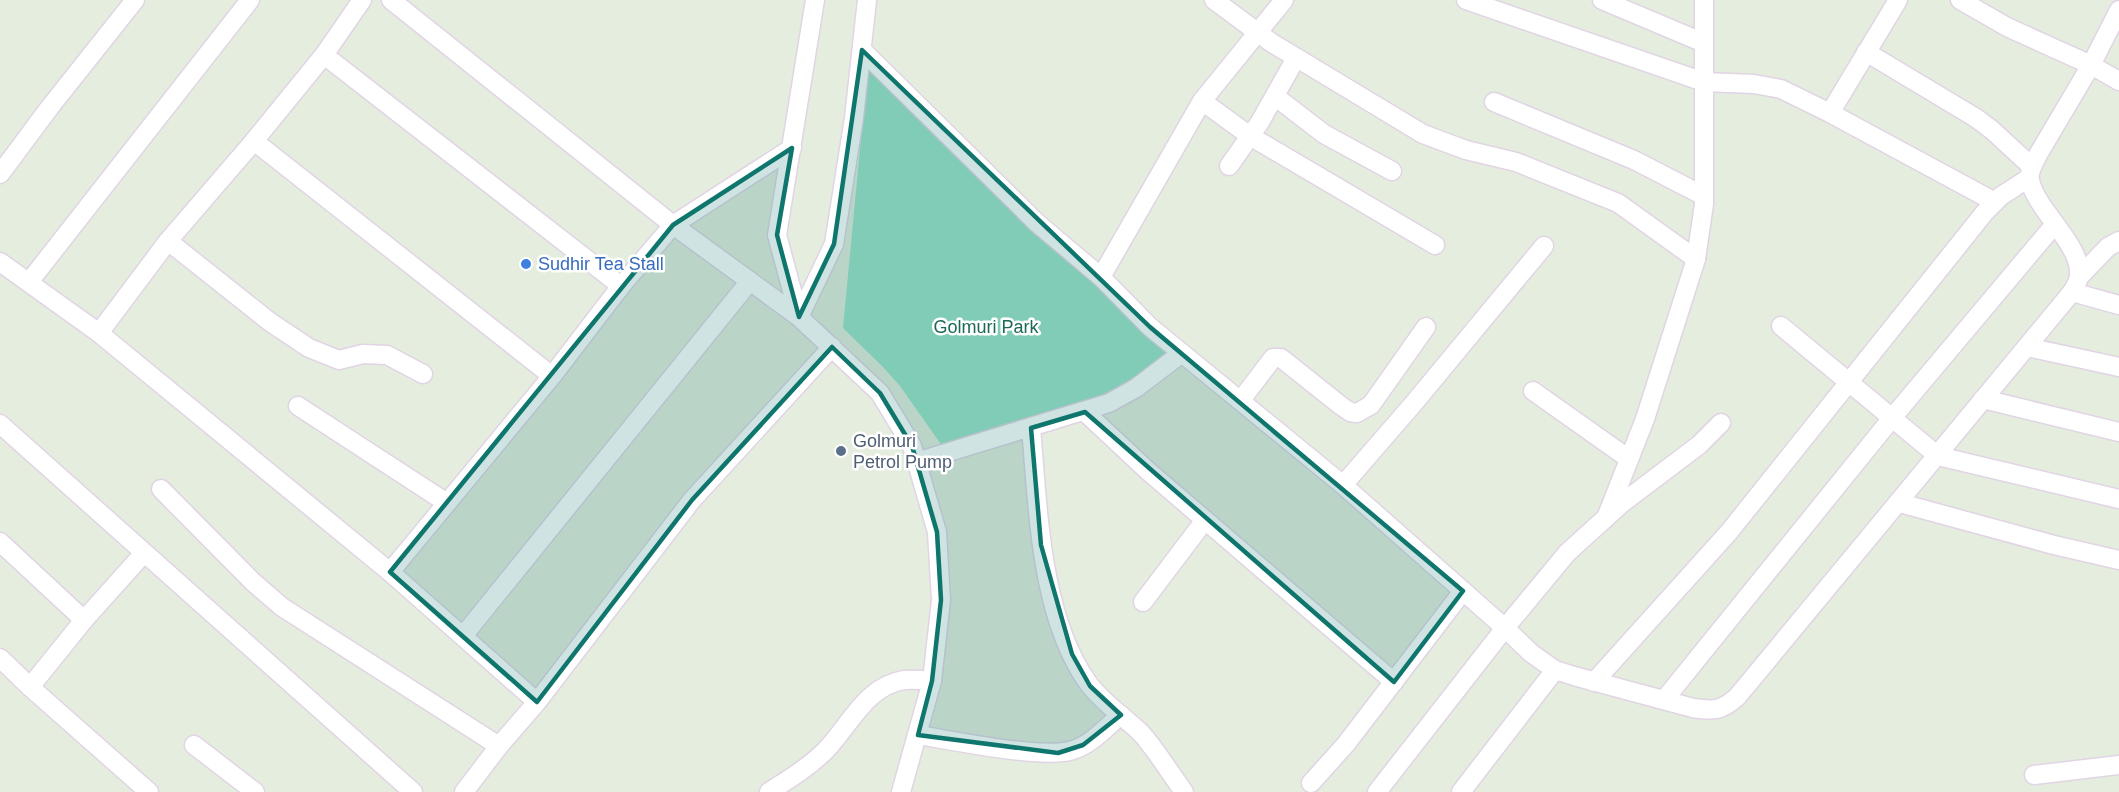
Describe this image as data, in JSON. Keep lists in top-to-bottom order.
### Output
{
  "parks": ["Golmuri Park"],
  "places": ["Sudhir Tea Stall", "Golmuri Petrol Pump"]
}
